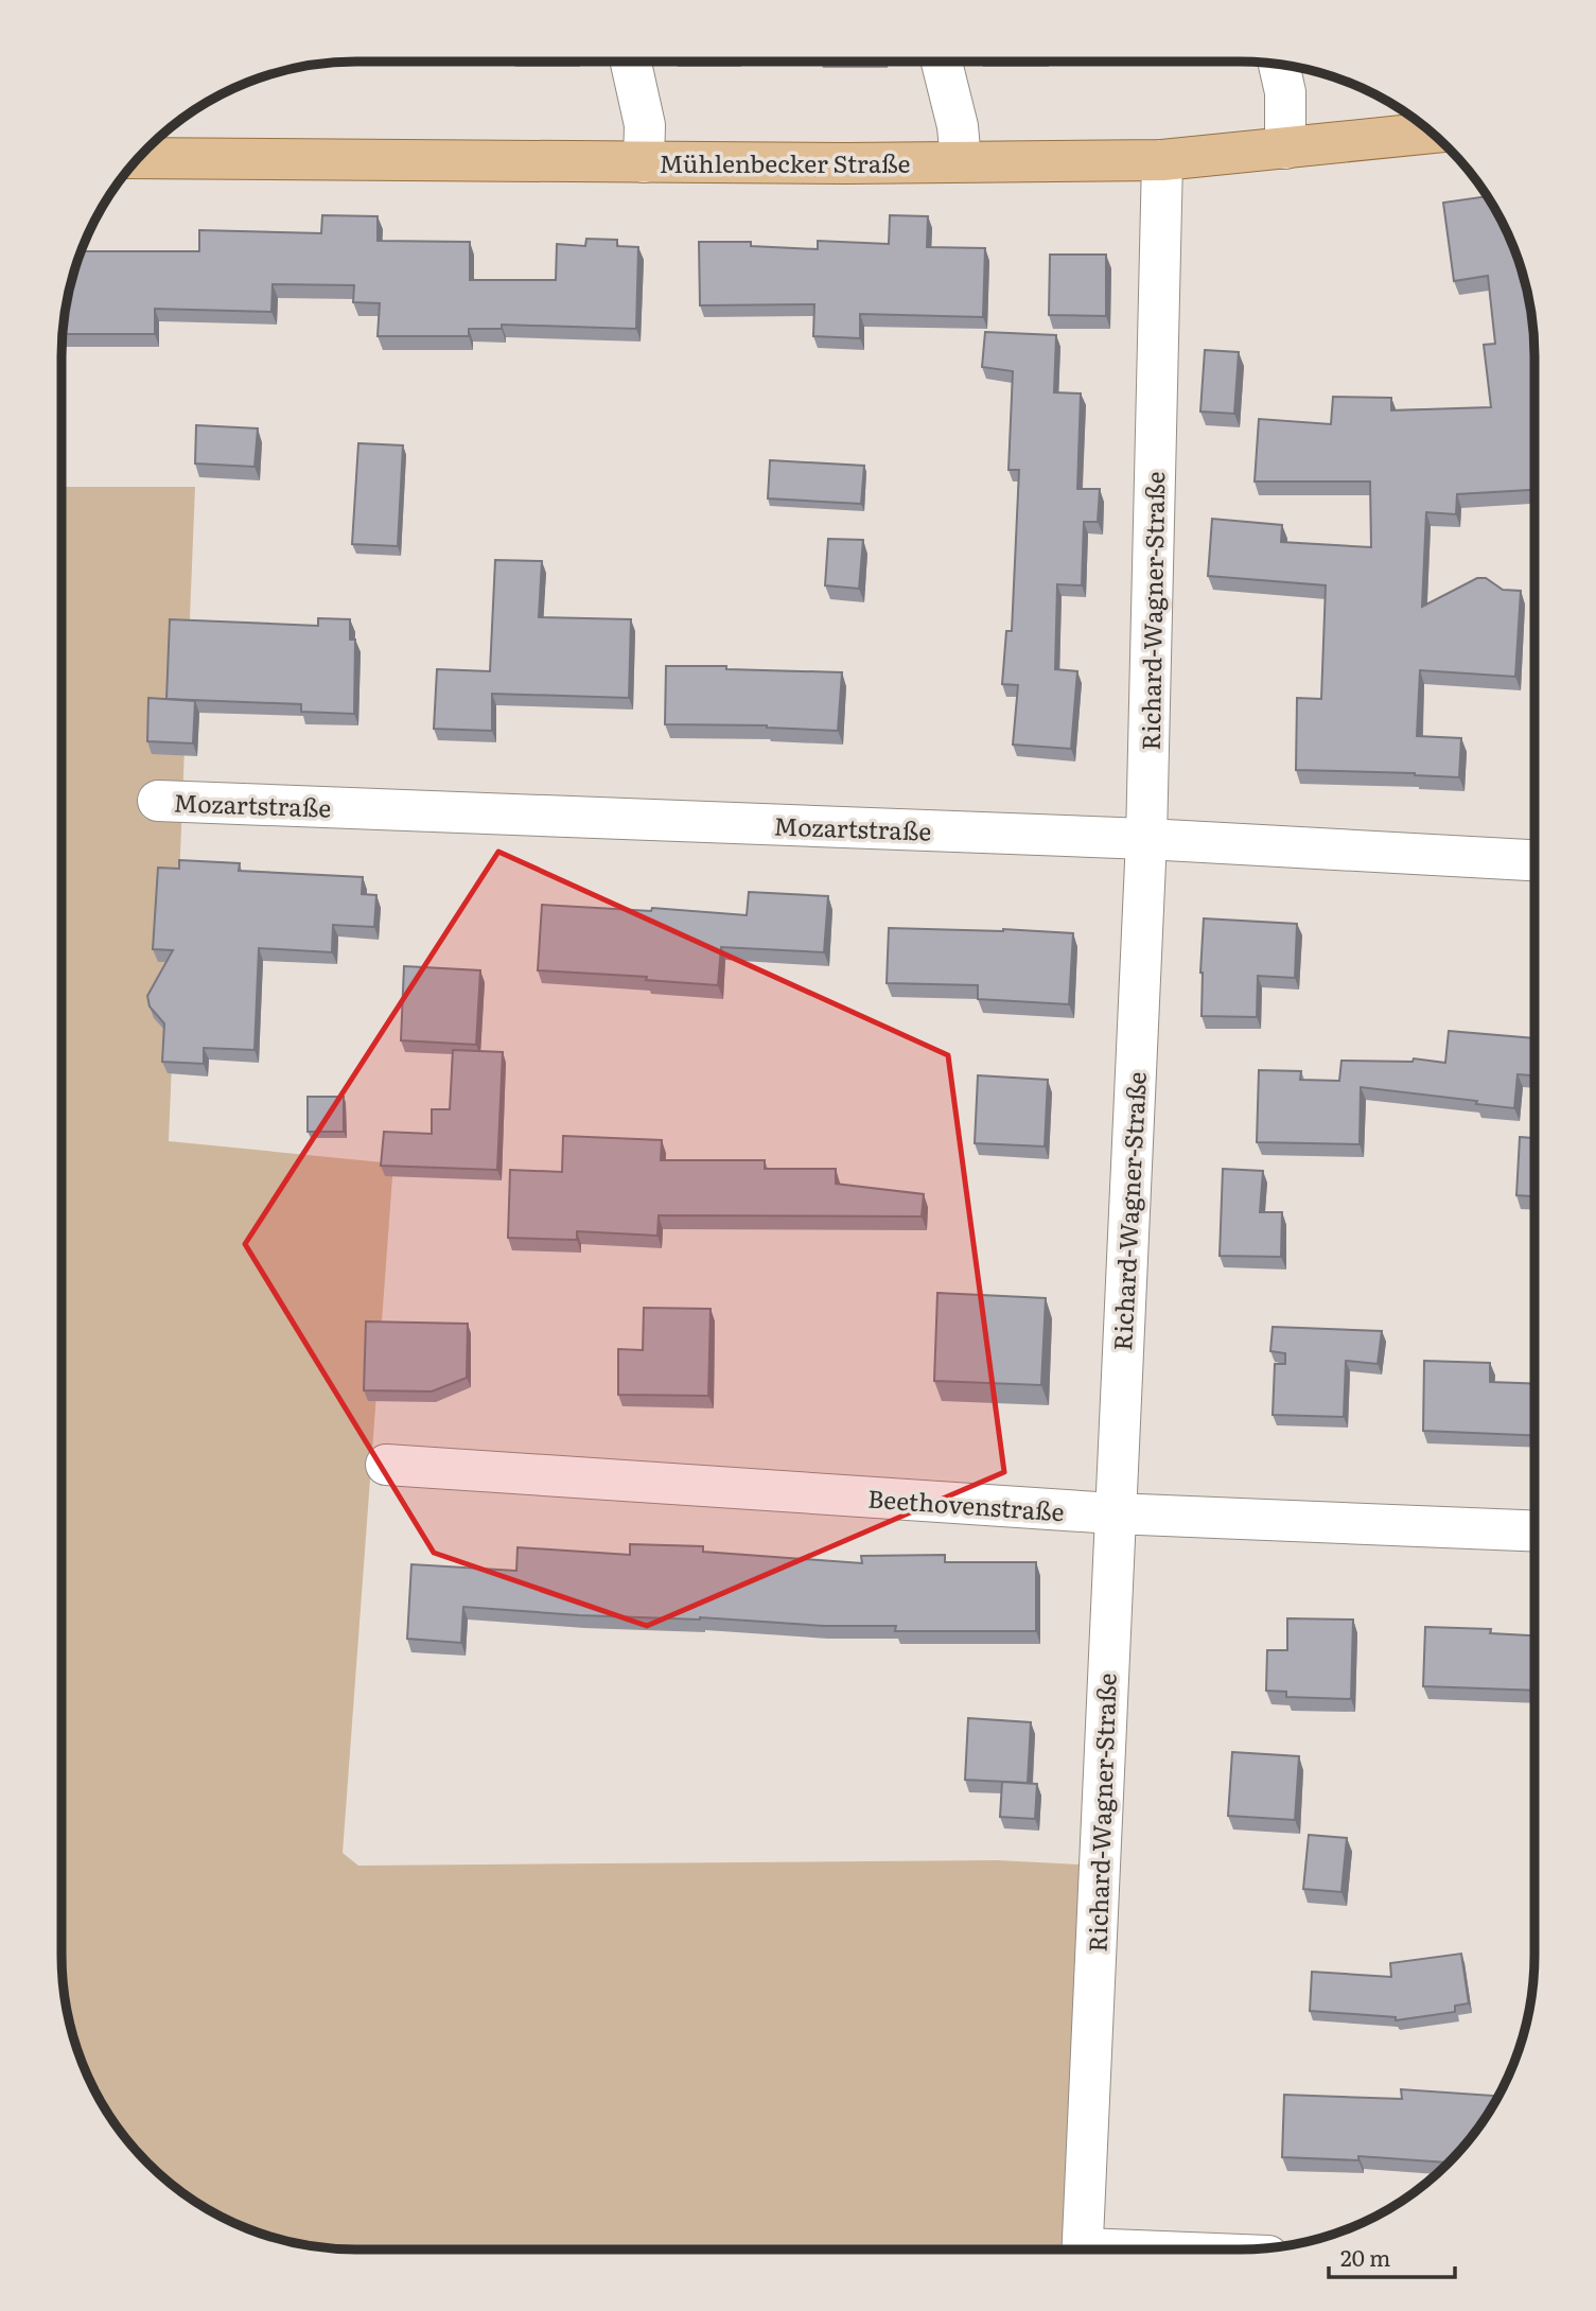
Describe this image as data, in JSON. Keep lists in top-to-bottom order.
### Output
{
  "streets": {
    "main road": ["Mühlenbecker Straße"],
    "street": ["Richard-Wagner-Straße", "Mozartstraße", "Beethovenstraße"]
  },
  "crossings": [
    ["Mühlenbecker Straße", "Richard-Wagner-Straße"],
    ["Richard-Wagner-Straße", "Mozartstraße"],
    ["Richard-Wagner-Straße", "Beethovenstraße"]
  ],
  "scale_bar": "20 m"
}
